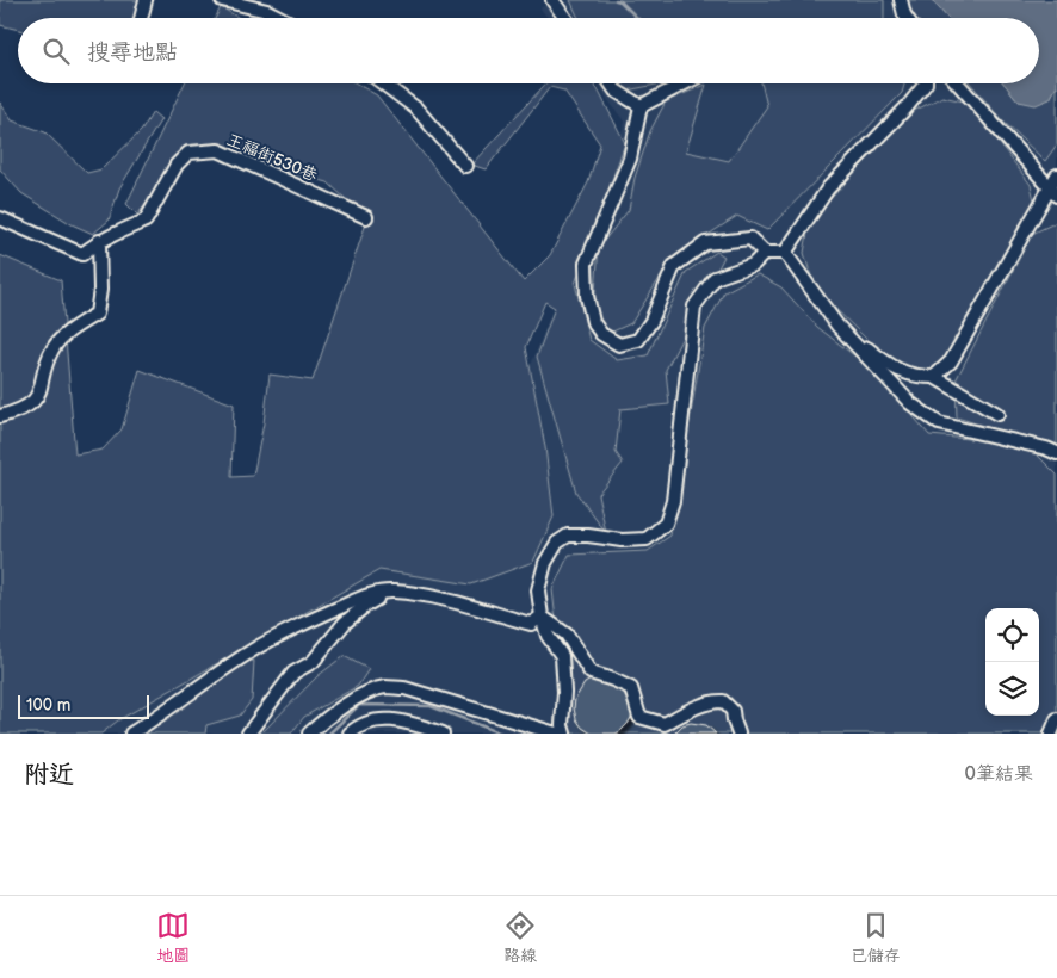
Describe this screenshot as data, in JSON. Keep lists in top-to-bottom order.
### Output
{
  "streets": {
    "street": ["王福街530巷"]
  },
  "scale_bar": "100 m",
  "page": {
    "search": "搜尋地點",
    "scale": "100 m",
    "heading": ["附近", "0筆結果"],
    "nav": ["地圖", "路線", "已儲存"]
  }
}
